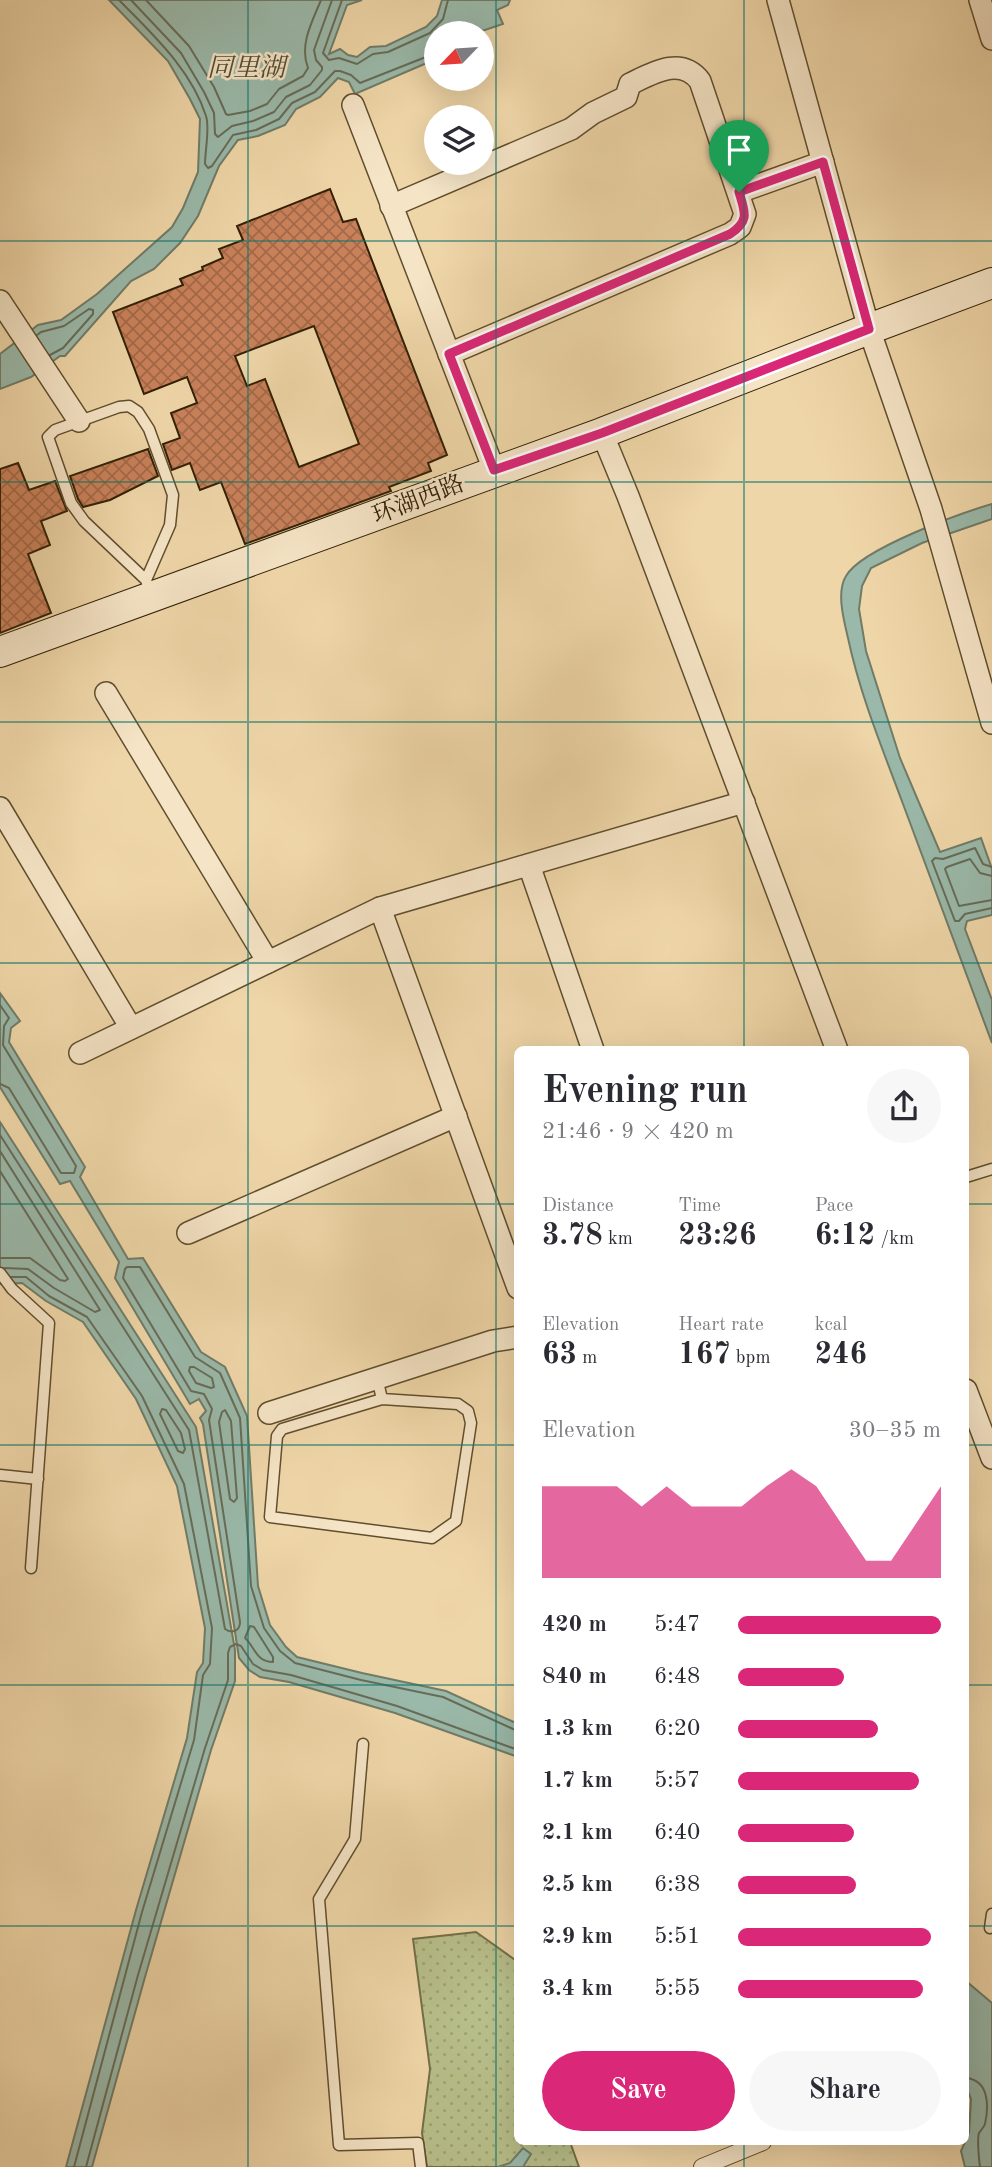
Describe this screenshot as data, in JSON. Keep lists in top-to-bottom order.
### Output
{
  "streets": {
    "main road": ["环湖西路"]
  },
  "water": ["同里湖"],
  "north": "bottom left",
  "page": {
    "heading": ["Evening run", "21:46 · 9 × 420 m"],
    "stats": [
      ["Distance", "3.78 km"],
      ["Time", "23:26"],
      ["Pace", "6:12 /km"],
      ["Elevation", "63 m"],
      ["Heart rate", "167 bpm"],
      ["kcal", "246"]
    ],
    "chart": ["Elevation", "30–35 m"],
    "list": [
      {
        "name": "420 m",
        "note": "5:47"
      },
      {
        "name": "840 m",
        "note": "6:48"
      },
      {
        "name": "1.3 km",
        "note": "6:20"
      },
      {
        "name": "1.7 km",
        "note": "5:57"
      },
      {
        "name": "2.1 km",
        "note": "6:40"
      },
      {
        "name": "2.5 km",
        "note": "6:38"
      },
      {
        "name": "2.9 km",
        "note": "5:51"
      },
      {
        "name": "3.4 km",
        "note": "5:55"
      }
    ],
    "buttons": ["Save", "Share"]
  }
}
